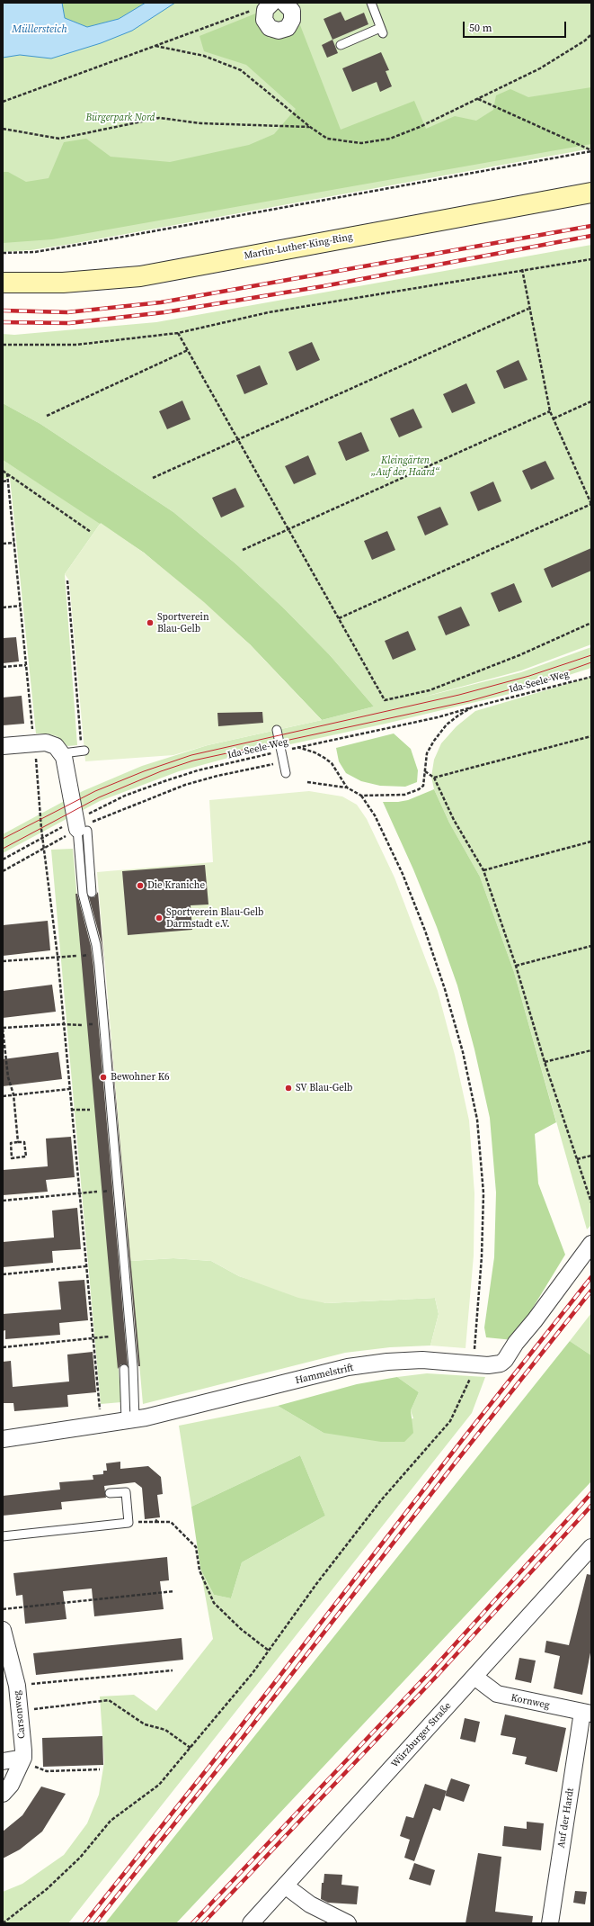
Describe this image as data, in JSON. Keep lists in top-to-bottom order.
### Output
{
  "streets": {
    "main road": ["Martin-Luther-King-Ring"],
    "street": [
      "Hammelstrift",
      "Kornweg",
      "Carsonweg",
      "Würzburger Straße",
      "Auf der Hardt"
    ],
    "path": ["Ida-Seele-Weg"]
  },
  "crossings": [
    ["Kornweg", "Würzburger Straße"],
    ["Kornweg", "Auf der Hardt"]
  ],
  "water": ["Müllersteich"],
  "parks": ["Bürgerpark Nord", "Kleingärten „Auf der Haard“"],
  "places": [
    "Sportverein Blau-Gelb",
    "Die Kraniche",
    "Sportverein Blau-Gelb Darmstadt e.V.",
    "Bewohner K6",
    "SV Blau-Gelb"
  ],
  "scale_bar": "50 m"
}
